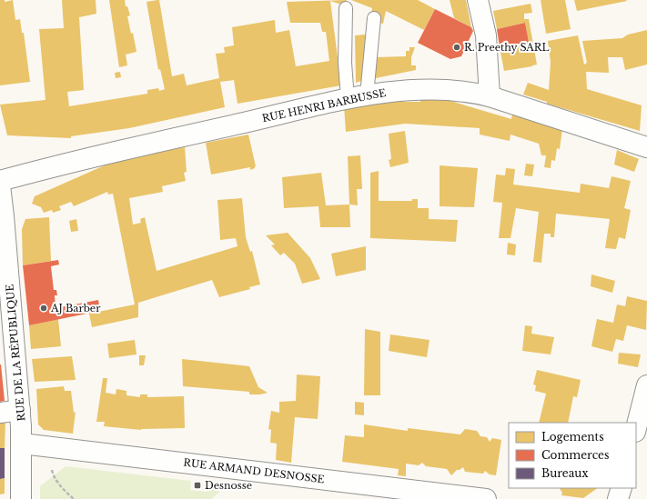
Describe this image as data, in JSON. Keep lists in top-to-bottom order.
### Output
{
  "streets": {
    "street": ["RUE HENRI BARBUSSE", "RUE DE LA RÉPUBLIQUE", "RUE ARMAND DESNOSSE"]
  },
  "crossings": [
    ["RUE DE LA RÉPUBLIQUE", "RUE ARMAND DESNOSSE"]
  ],
  "places": {
    "other": ["R. Preethy SARL", "AJ Barber"],
    "transit": ["Desnosse"]
  },
  "legend": ["Logements", "Commerces", "Bureaux"]
}
